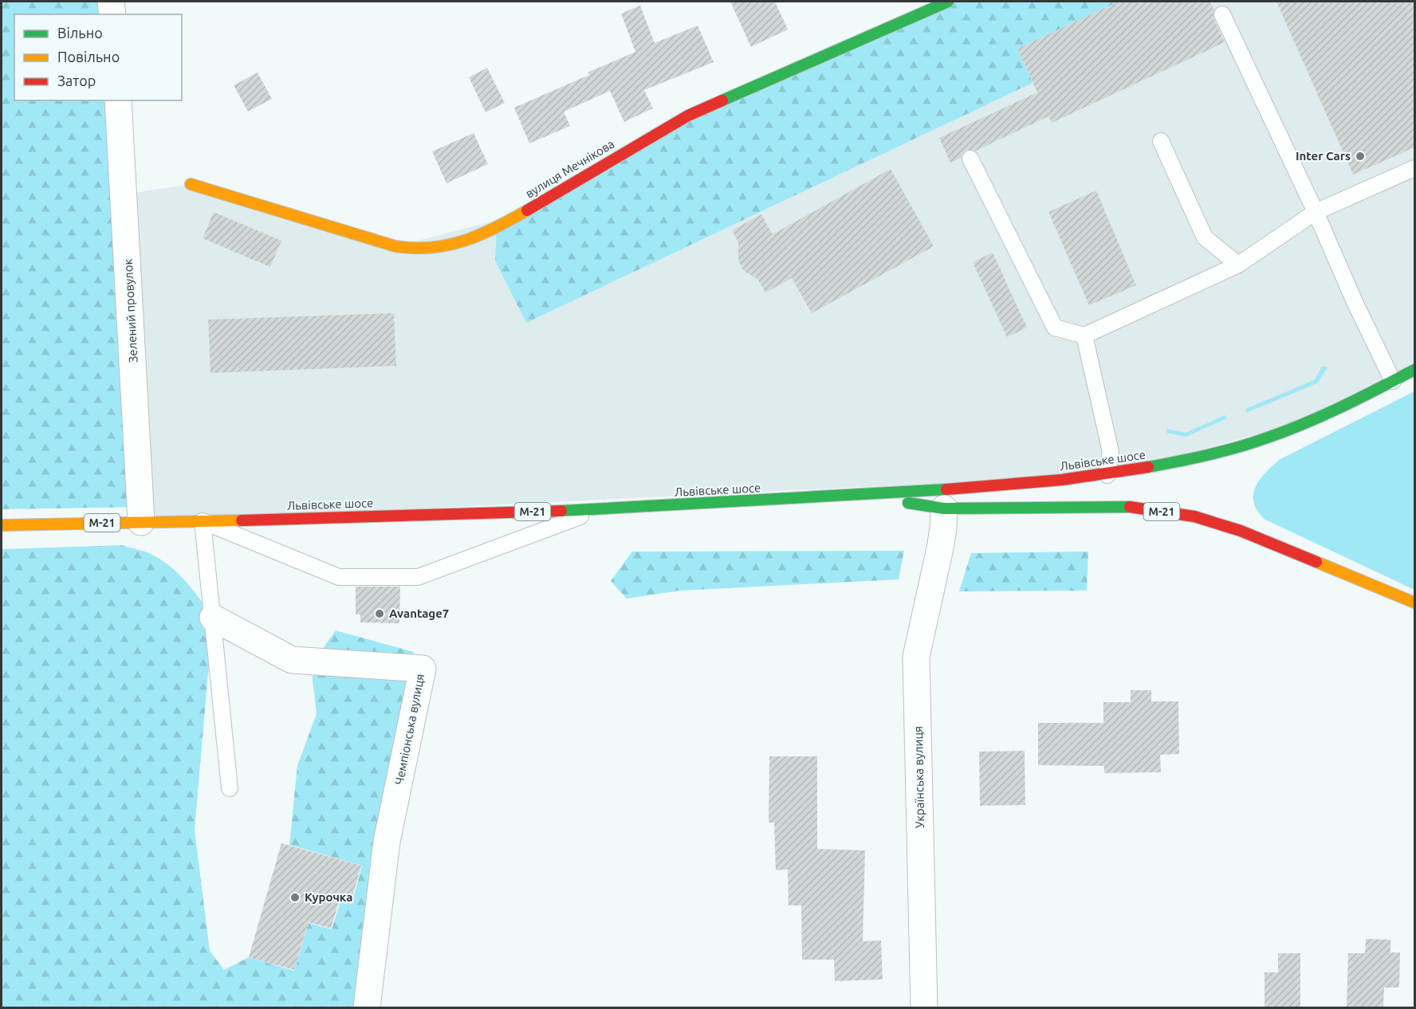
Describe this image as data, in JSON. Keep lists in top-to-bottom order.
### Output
{
  "streets": {
    "main road": ["вулиця Мечнікова", "Львівське шосе", "М-21"],
    "street": ["Зелений провулок", "Чемпіонська вулиця", "Українська вулиця"]
  },
  "crossings": [
    ["Зелений провулок", "Львівське шосе"],
    ["Львівське шосе", "М-21"],
    ["М-21", "Українська вулиця"]
  ],
  "places": ["Inter Cars", "Avantage7", "Курочка"],
  "legend": ["Вільно", "Повільно", "Затор"]
}
